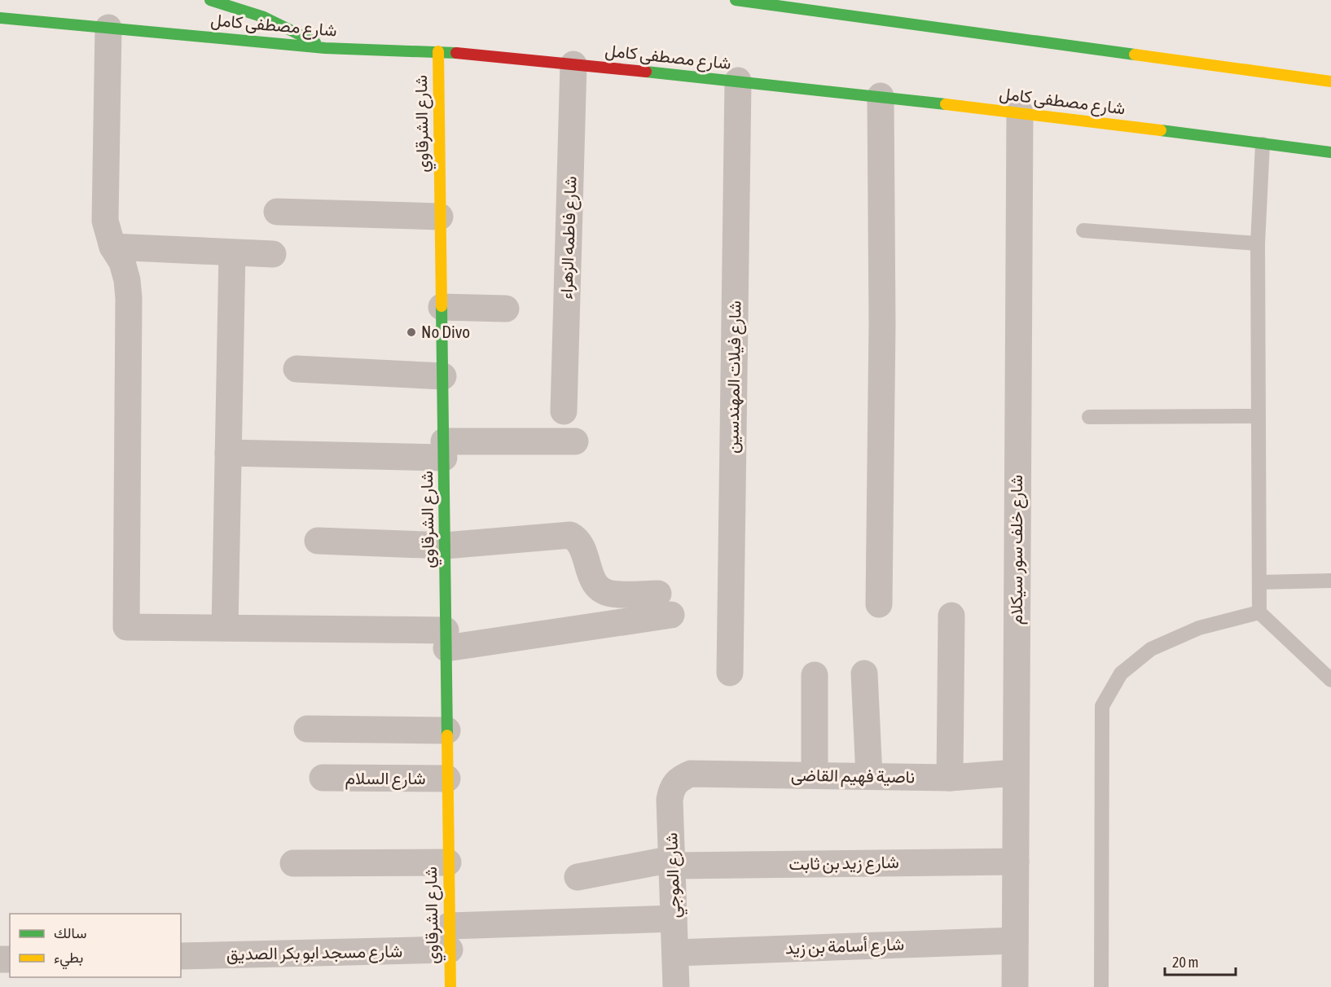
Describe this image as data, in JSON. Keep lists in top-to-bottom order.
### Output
{
  "streets": {
    "main road": ["شارع مصطفى كامل", "شارع الشرقاوي"],
    "street": [
      "شارع فاطمه الزهراء",
      "شارع فيلات المهندسين",
      "شارع خلف سور سيكلام",
      "ناصية فهيم القاضى",
      "شارع السلام",
      "شارع زيد بن ثابت",
      "شارع الموجي",
      "شارع أسامة بن زيد",
      "شارع مسجد ابو بكر الصديق"
    ]
  },
  "crossings": [
    ["شارع مصطفى كامل", "شارع الشرقاوي"],
    ["شارع مصطفى كامل", "شارع فاطمه الزهراء"],
    ["شارع مصطفى كامل", "شارع فيلات المهندسين"],
    ["شارع مصطفى كامل", "شارع خلف سور سيكلام"],
    ["شارع الشرقاوي", "شارع السلام"],
    ["شارع الشرقاوي", "شارع مسجد ابو بكر الصديق"],
    ["شارع خلف سور سيكلام", "ناصية فهيم القاضى"],
    ["شارع خلف سور سيكلام", "شارع زيد بن ثابت"],
    ["شارع خلف سور سيكلام", "شارع أسامة بن زيد"],
    ["ناصية فهيم القاضى", "شارع الموجي"],
    ["شارع زيد بن ثابت", "شارع الموجي"],
    ["شارع الموجي", "شارع أسامة بن زيد"],
    ["شارع الموجي", "شارع مسجد ابو بكر الصديق"]
  ],
  "places": ["No Divo"],
  "legend": ["سالك", "بطيء"],
  "scale_bar": "20 m"
}
